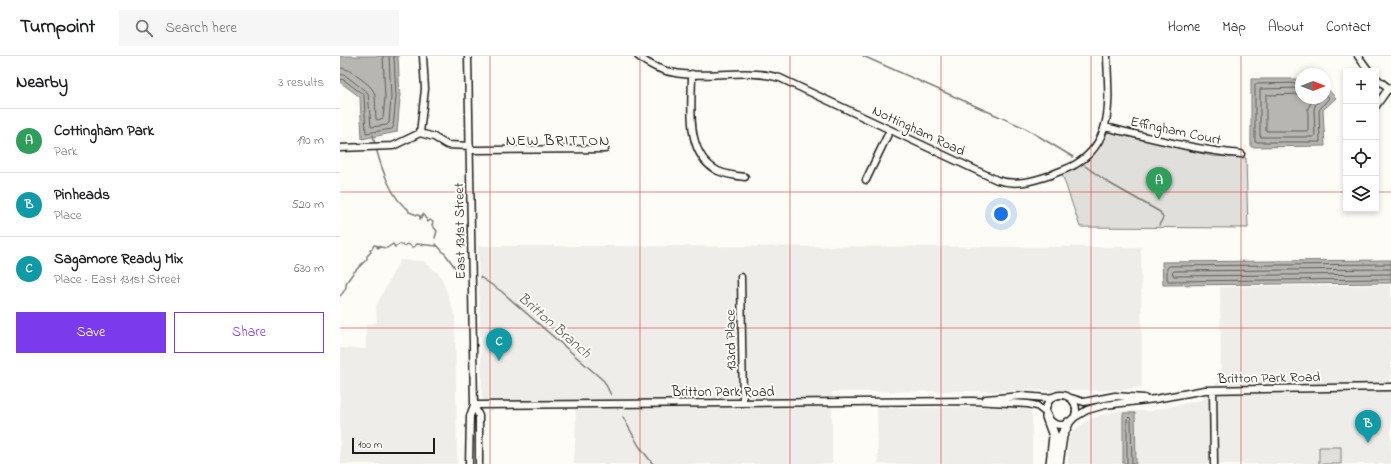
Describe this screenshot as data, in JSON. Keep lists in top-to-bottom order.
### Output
{
  "streets": {
    "street": [
      "Nottingham Road",
      "Effingham Court",
      "East 131st Street",
      "133rd Place",
      "Britton Park Road"
    ]
  },
  "crossings": [
    ["Nottingham Road", "Effingham Court"],
    ["East 131st Street", "Britton Park Road"],
    ["133rd Place", "Britton Park Road"]
  ],
  "districts": ["NEW BRITTON"],
  "water": ["Britton Branch"],
  "scale_bar": "100 m",
  "north": "right",
  "page": {
    "header": "Turnpoint",
    "search": "Search here",
    "nav": [
      "Home",
      "Map",
      "About",
      "Contact"
    ],
    "heading": ["Nearby", "3 results"],
    "map_buttons": ["+", "−"],
    "list": [
      {
        "mark": "A",
        "name": "Cottingham Park",
        "note": "Park",
        "value": "190 m"
      },
      {
        "mark": "B",
        "name": "Pinheads",
        "note": "Place",
        "value": "520 m"
      },
      {
        "mark": "C",
        "name": "Sagamore Ready Mix",
        "note": "Place · East 131st Street",
        "value": "630 m"
      }
    ],
    "pins": ["A", "C", "B"],
    "buttons": ["Save", "Share"],
    "scale": "100 m"
  }
}
